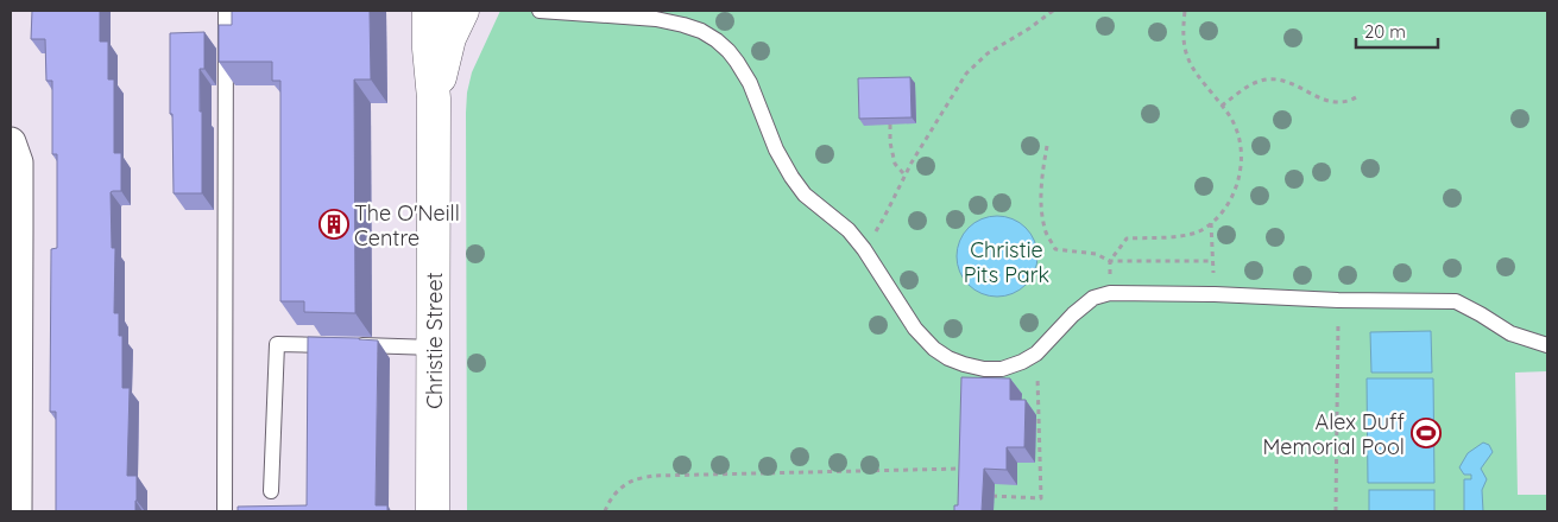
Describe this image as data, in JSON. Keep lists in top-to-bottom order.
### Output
{
  "streets": {
    "street": ["Christie Street"]
  },
  "parks": ["Christie Pits Park"],
  "places": {
    "building": ["The O'Neill Centre"],
    "sports": ["Alex Duff Memorial Pool"]
  },
  "scale_bar": "20 m"
}
